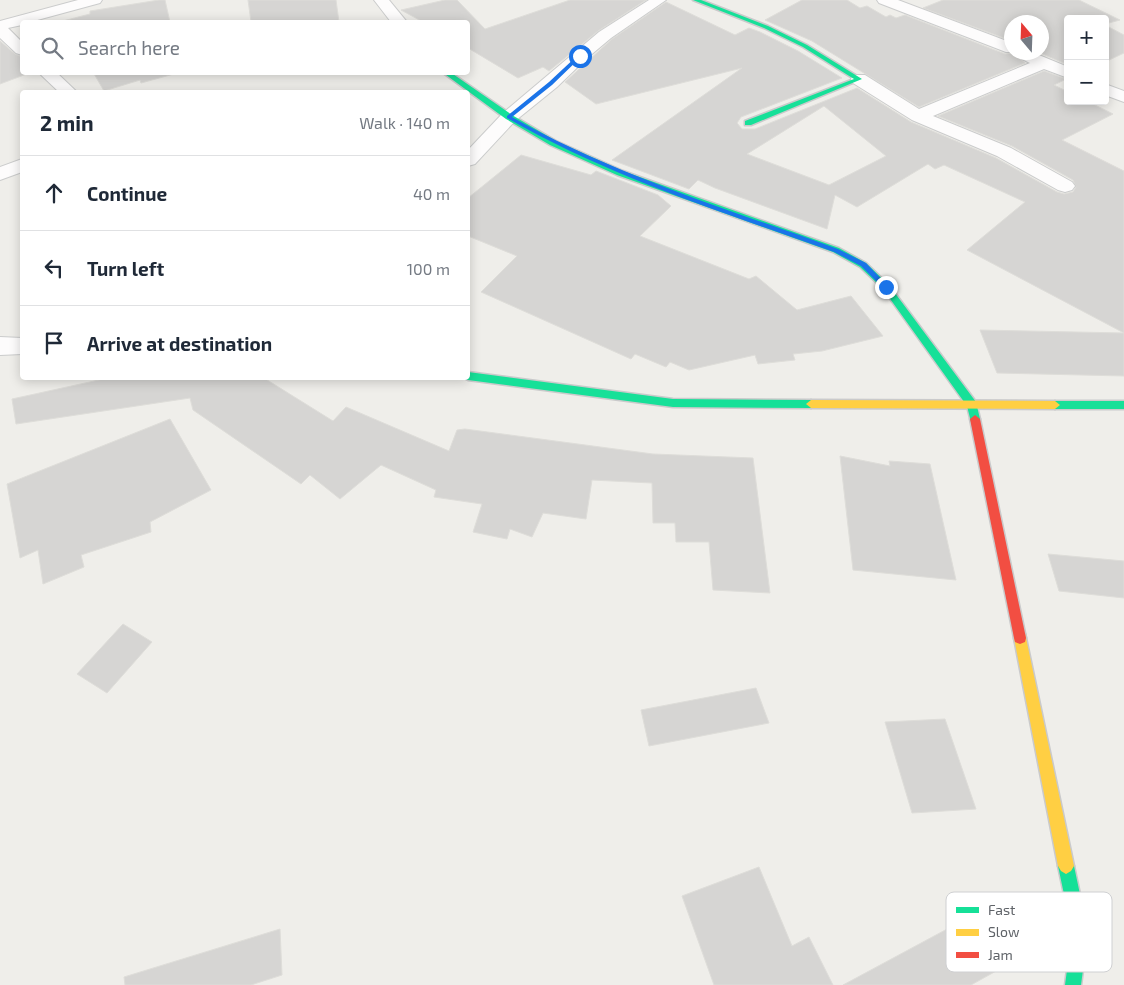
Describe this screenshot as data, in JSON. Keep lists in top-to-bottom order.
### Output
{
  "legend": ["Fast", "Slow", "Jam"],
  "north": "top",
  "page": {
    "map_buttons": ["+", "−"],
    "search": "Search here",
    "heading": ["2 min", "Walk · 140 m"],
    "list": [
      ["Continue", "40 m"],
      ["Turn left", "100 m"],
      "Arrive at destination"
    ]
  }
}
